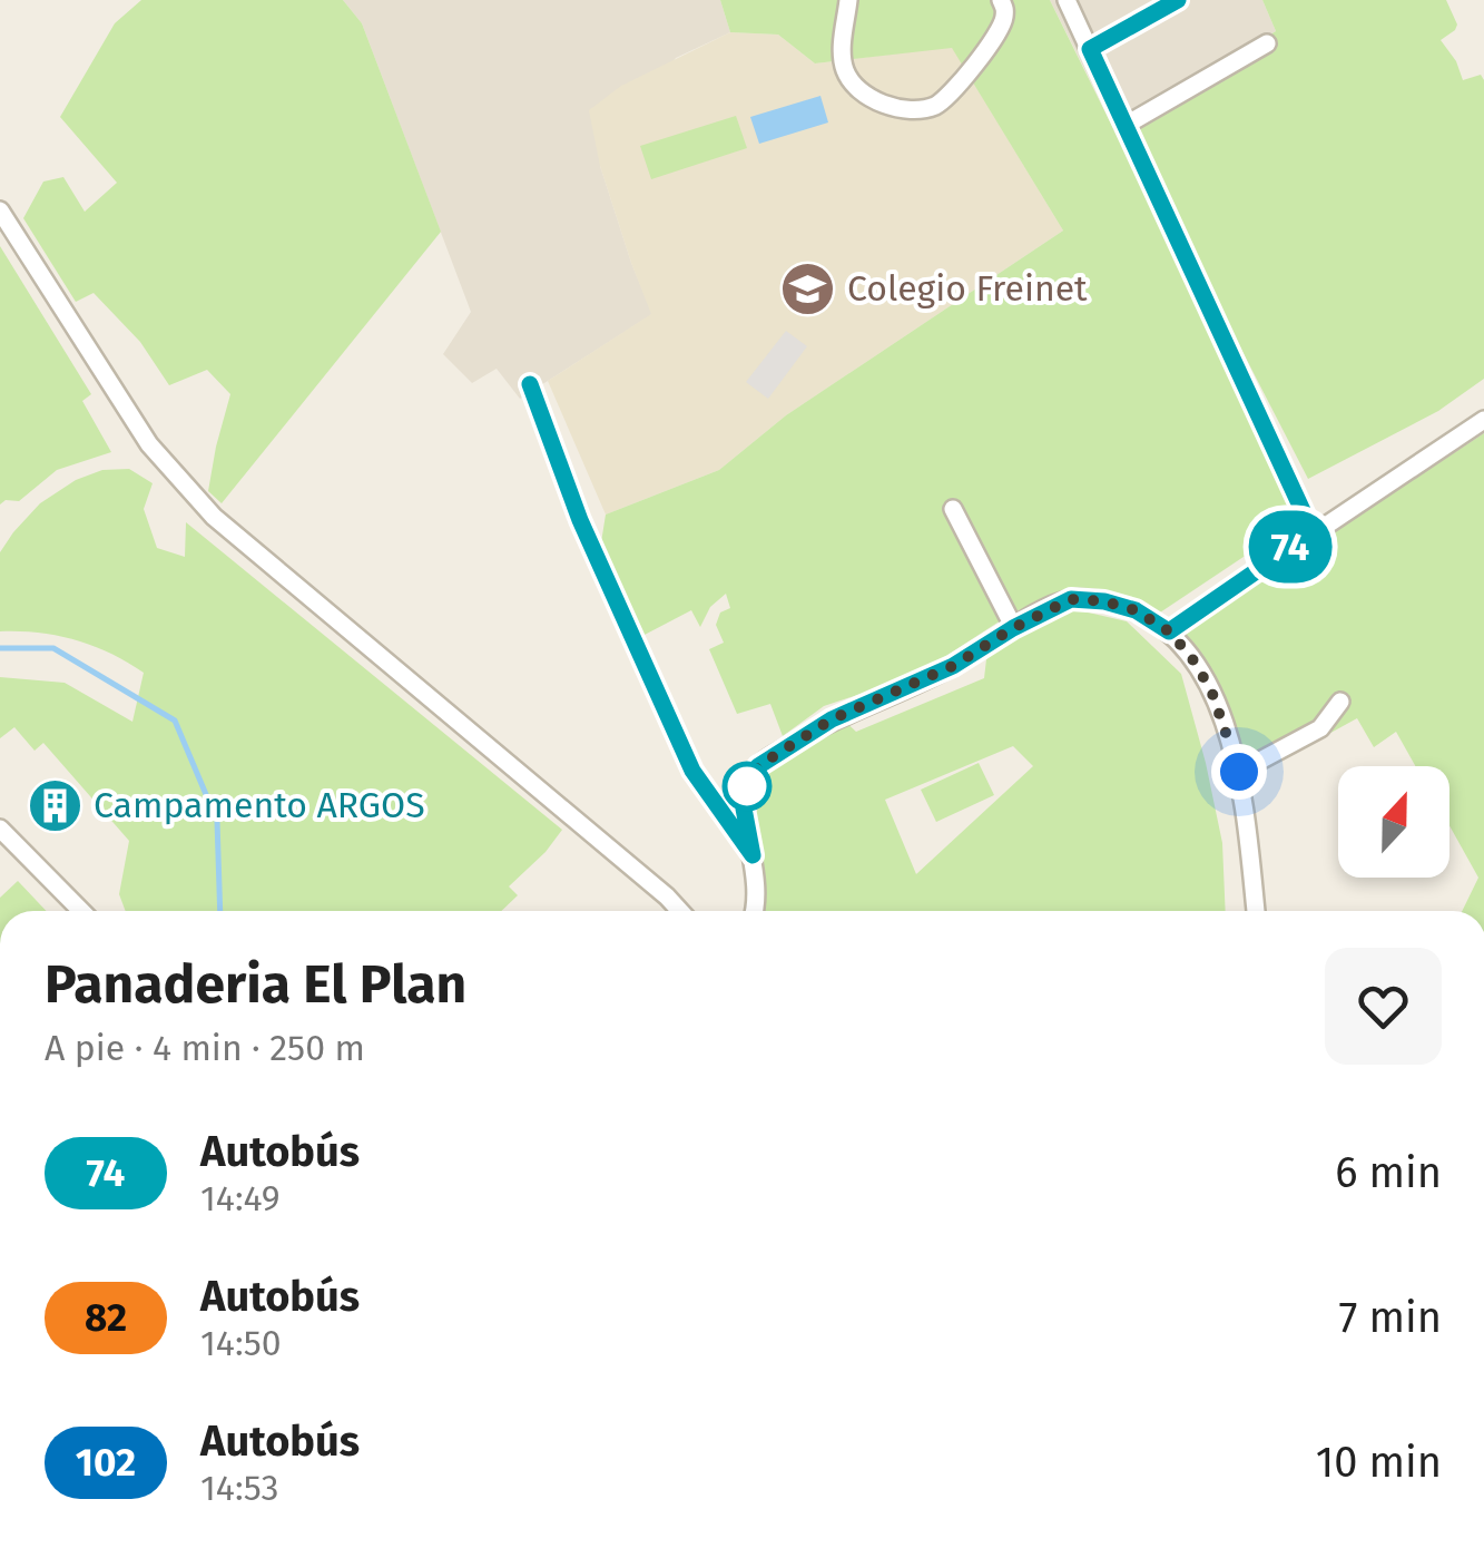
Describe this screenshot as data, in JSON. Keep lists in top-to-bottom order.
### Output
{
  "places": {
    "school or university": ["Colegio Freinet"],
    "building": ["Campamento ARGOS"]
  },
  "lines": ["bus line 74"],
  "north": "top",
  "page": {
    "on_map": "74",
    "heading": ["Panaderia El Plan", "A pie · 4 min · 250 m"],
    "list": [
      {
        "mark": "74",
        "name": "Autobús",
        "note": "14:49",
        "value": "6 min"
      },
      {
        "mark": "82",
        "name": "Autobús",
        "note": "14:50",
        "value": "7 min"
      },
      {
        "mark": "102",
        "name": "Autobús",
        "note": "14:53",
        "value": "10 min"
      }
    ]
  }
}
